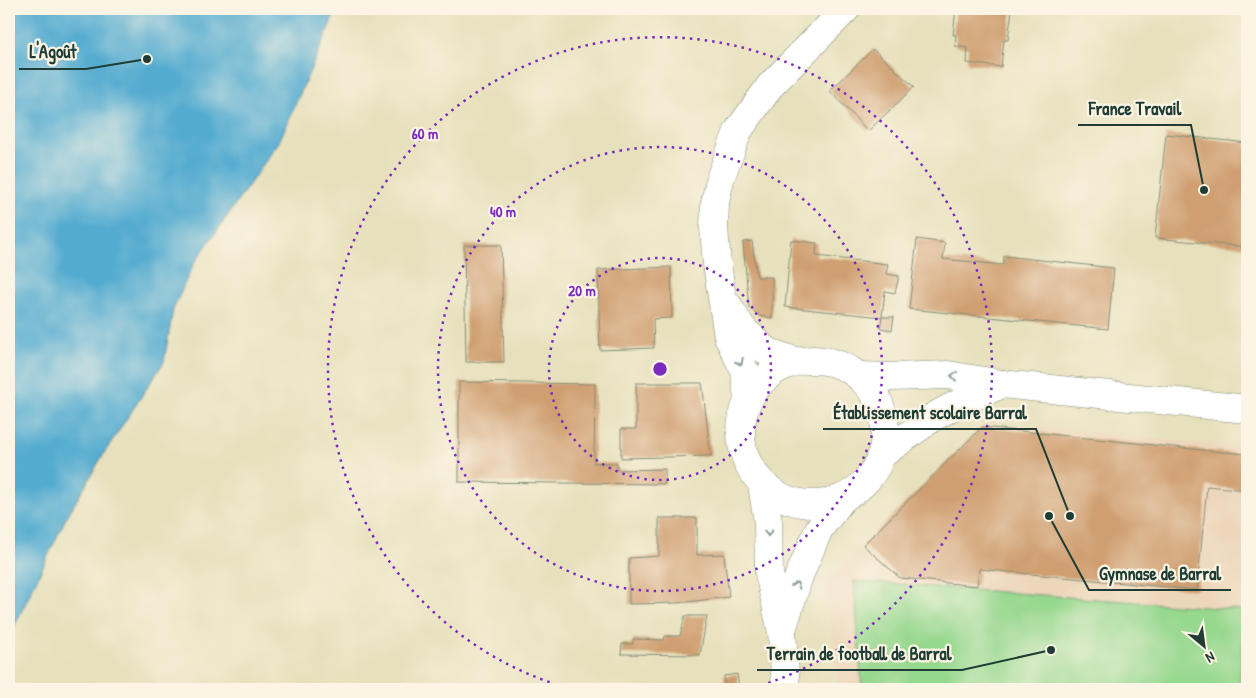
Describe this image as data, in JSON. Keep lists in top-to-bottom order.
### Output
{
  "places": [
    "L'Agoût",
    "France Travail",
    "Gymnase de Barral",
    "Établissement scolaire Barral",
    "Terrain de football de Barral"
  ],
  "north": "bottom right",
  "rings": ["60 m", "40 m", "20 m"]
}
